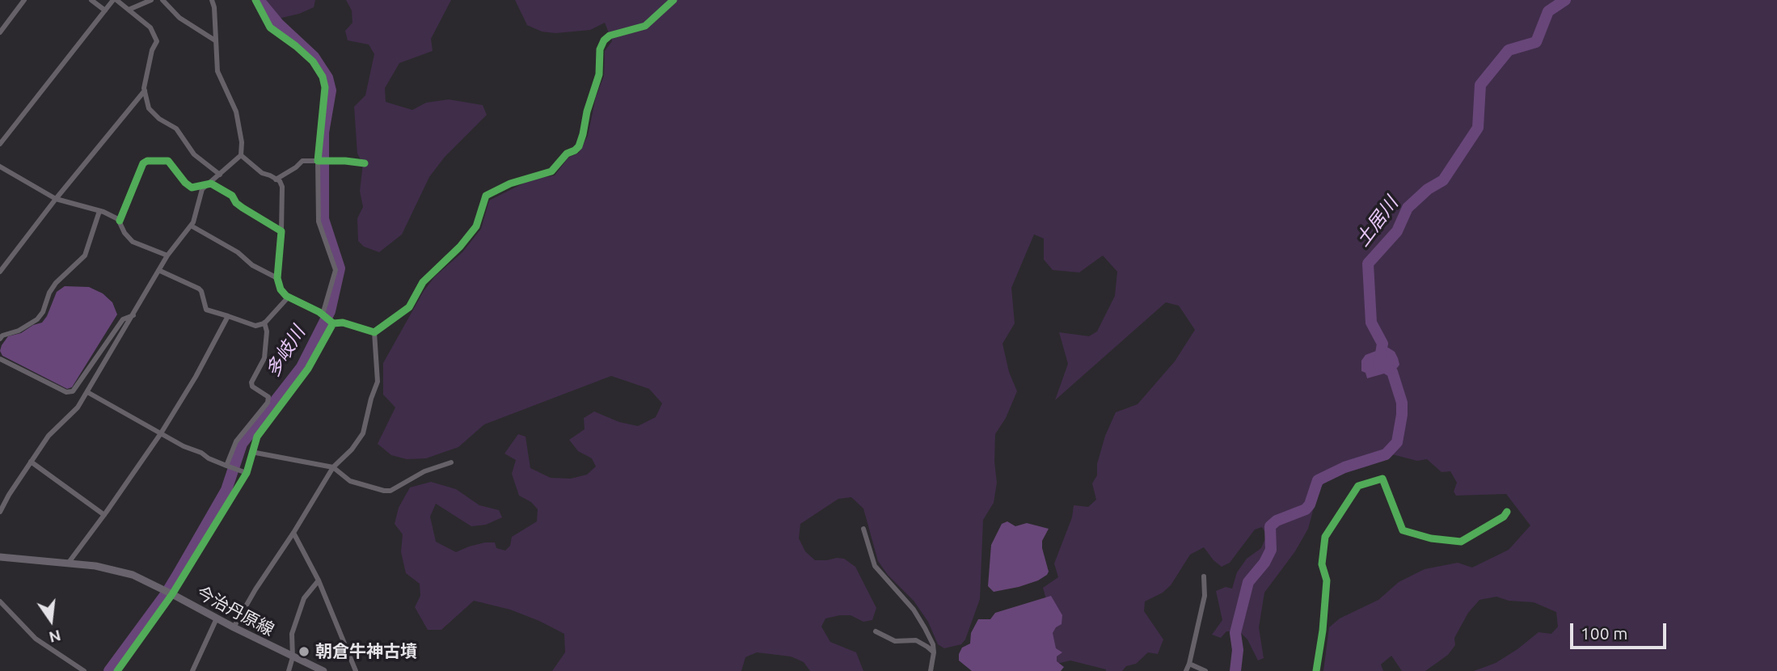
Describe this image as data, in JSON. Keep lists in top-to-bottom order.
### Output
{
  "streets": {
    "main road": ["今治丹原線"]
  },
  "water": ["土居川", "多岐川"],
  "places": ["朝倉牛神古墳"],
  "scale_bar": "100 m",
  "north": "bottom"
}
